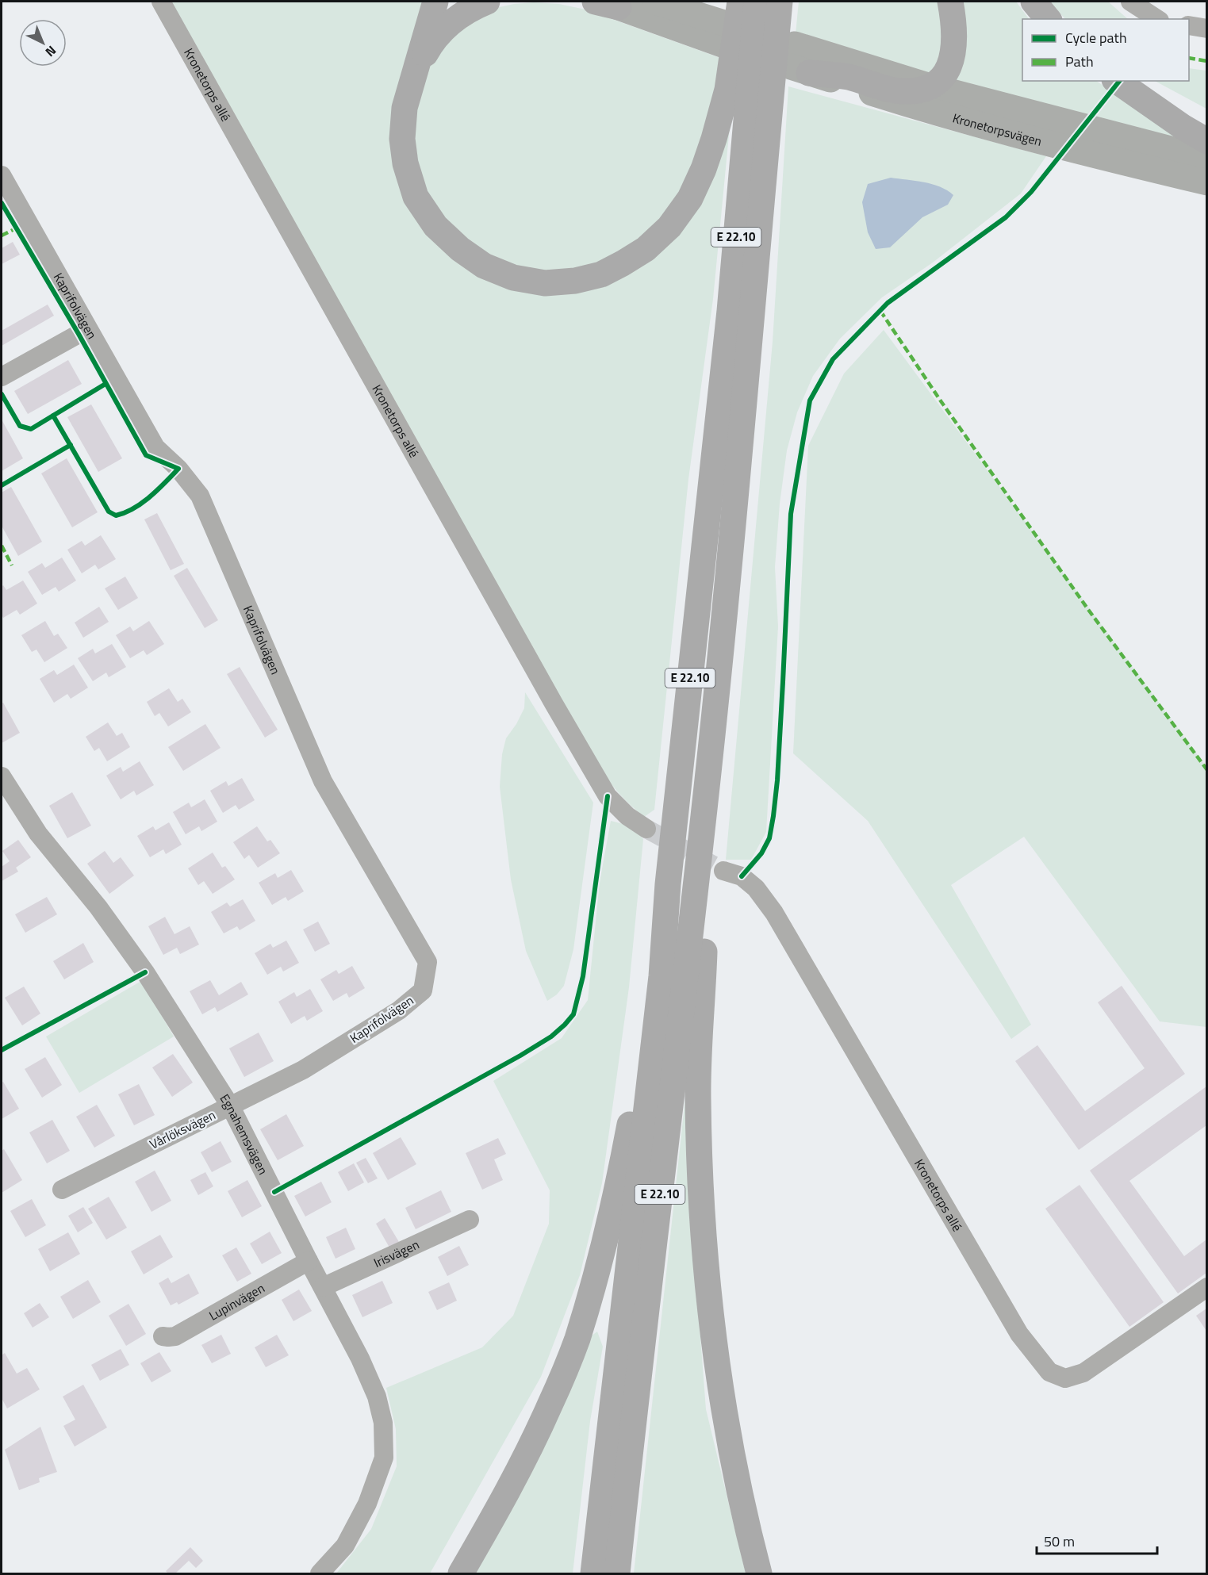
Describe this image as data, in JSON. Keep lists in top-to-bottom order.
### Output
{
  "streets": {
    "highway": ["E 22.10"],
    "main road": ["Kronetorpsvägen"],
    "street": [
      "Kronetorps allé",
      "Kaprifolvägen",
      "Vårlöksvägen",
      "Egnahemsvägen",
      "Irisvägen",
      "Lupinvägen"
    ]
  },
  "crossings": [
    ["Kaprifolvägen", "Vårlöksvägen"],
    ["Vårlöksvägen", "Egnahemsvägen"],
    ["Egnahemsvägen", "Irisvägen"],
    ["Egnahemsvägen", "Lupinvägen"]
  ],
  "legend": ["Cycle path", "Path"],
  "scale_bar": "50 m",
  "north": "bottom right"
}
